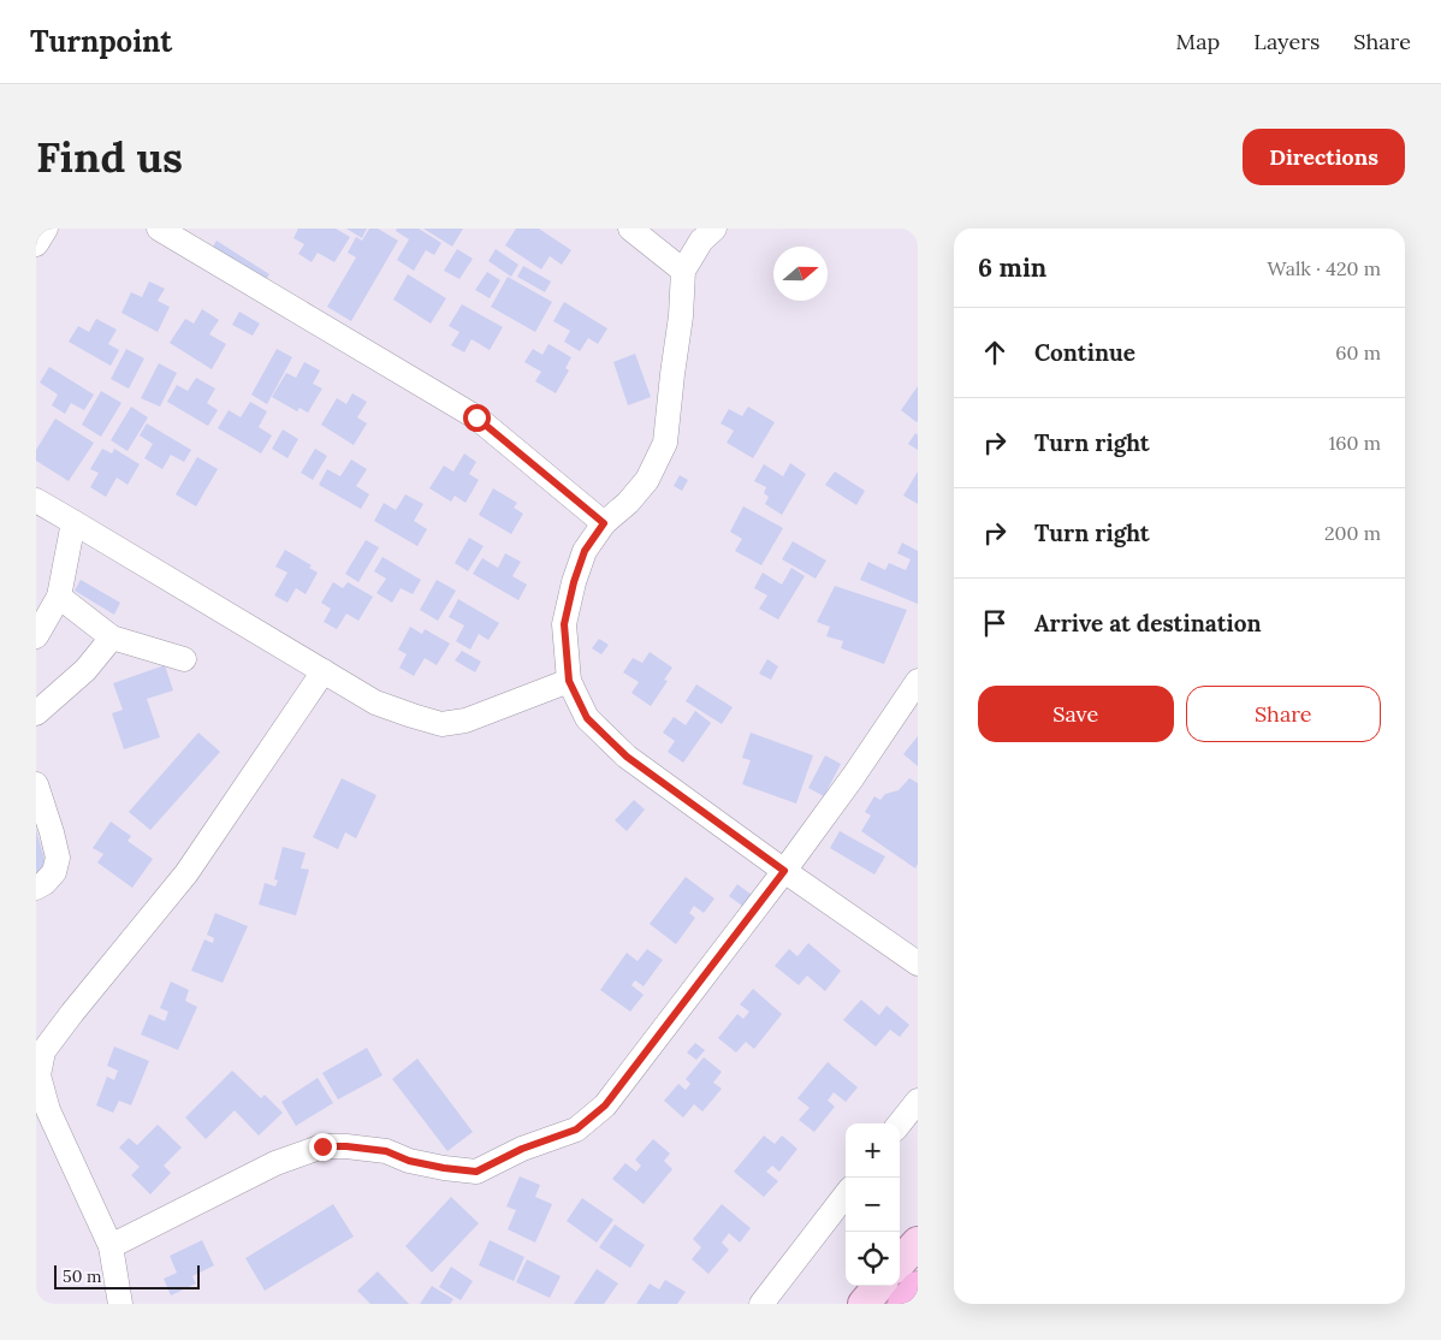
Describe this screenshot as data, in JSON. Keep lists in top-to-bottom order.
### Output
{
  "scale_bar": "50 m",
  "north": "right",
  "page": {
    "header": "Turnpoint",
    "nav": ["Map", "Layers", "Share"],
    "buttons": [
      "Directions",
      ["Save", "Share"]
    ],
    "title": "Find us",
    "heading": ["6 min", "Walk · 420 m"],
    "list": [
      ["Continue", "60 m"],
      ["Turn right", "160 m"],
      ["Turn right", "200 m"],
      "Arrive at destination"
    ],
    "map_buttons": ["+", "−"],
    "scale": "50 m"
  }
}
